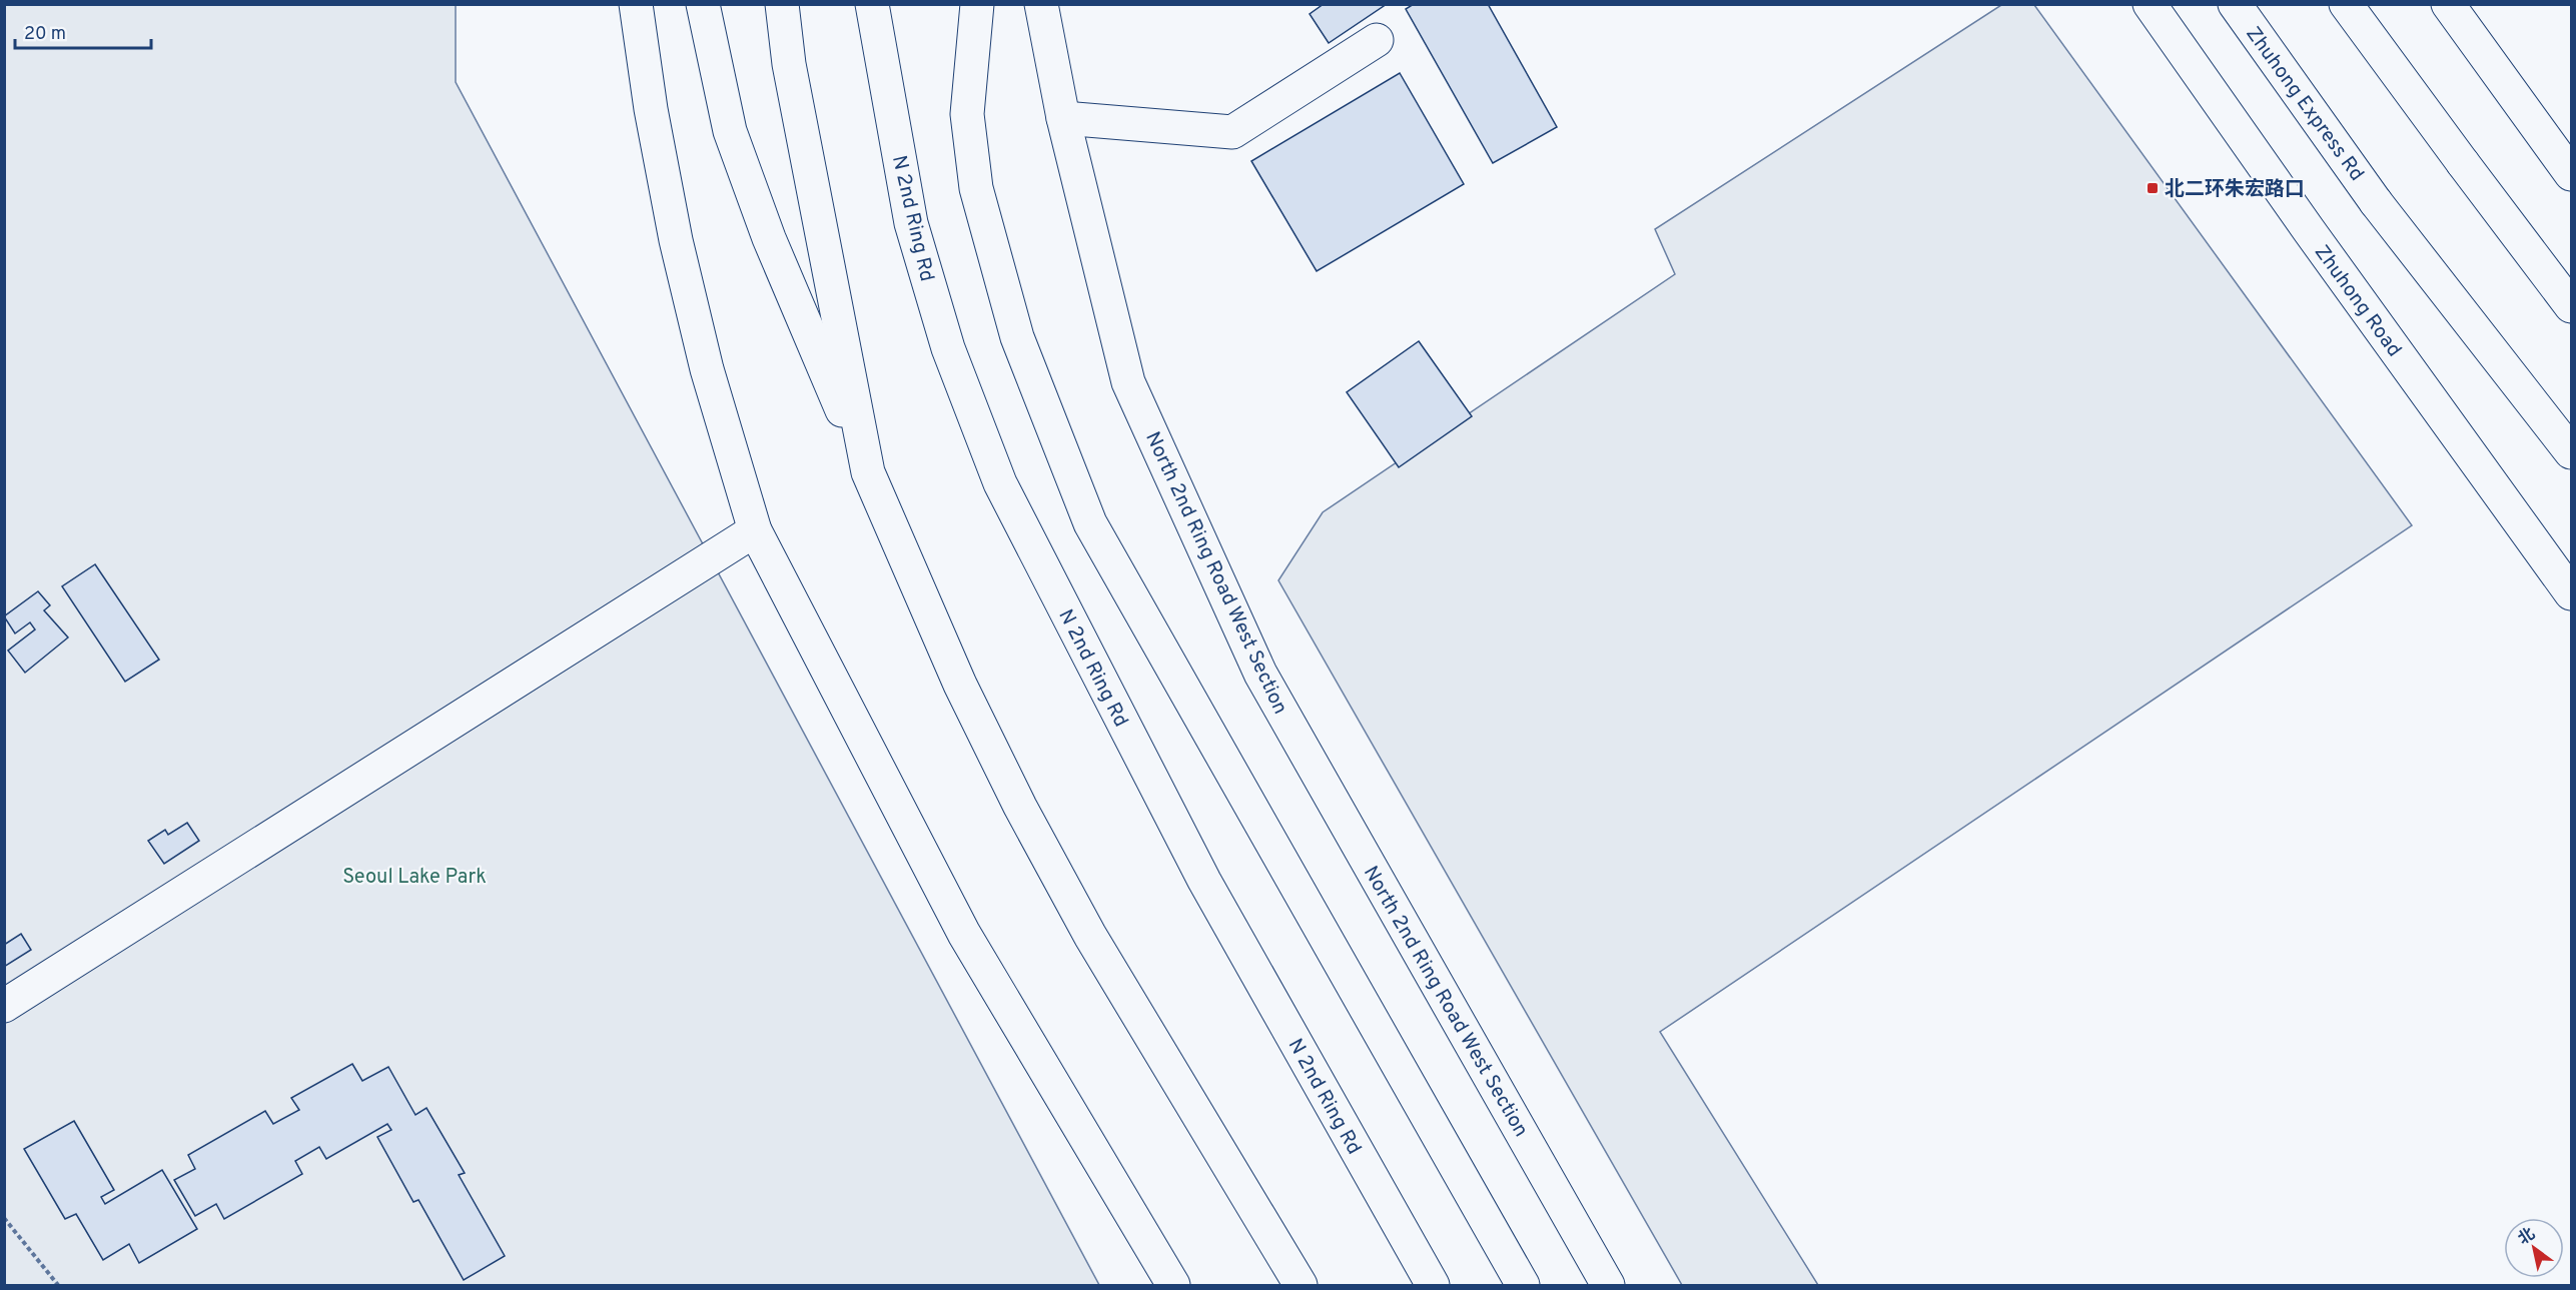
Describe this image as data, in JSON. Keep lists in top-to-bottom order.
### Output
{
  "streets": {
    "main road": [
      "Zhuhong Express Rd",
      "N 2nd Ring Rd",
      "Zhuhong Road",
      "North 2nd Ring Road West Section"
    ]
  },
  "parks": ["Seoul Lake Park"],
  "places": {
    "transit": ["北二环朱宏路口"]
  },
  "scale_bar": "20 m",
  "north": "top left"
}
